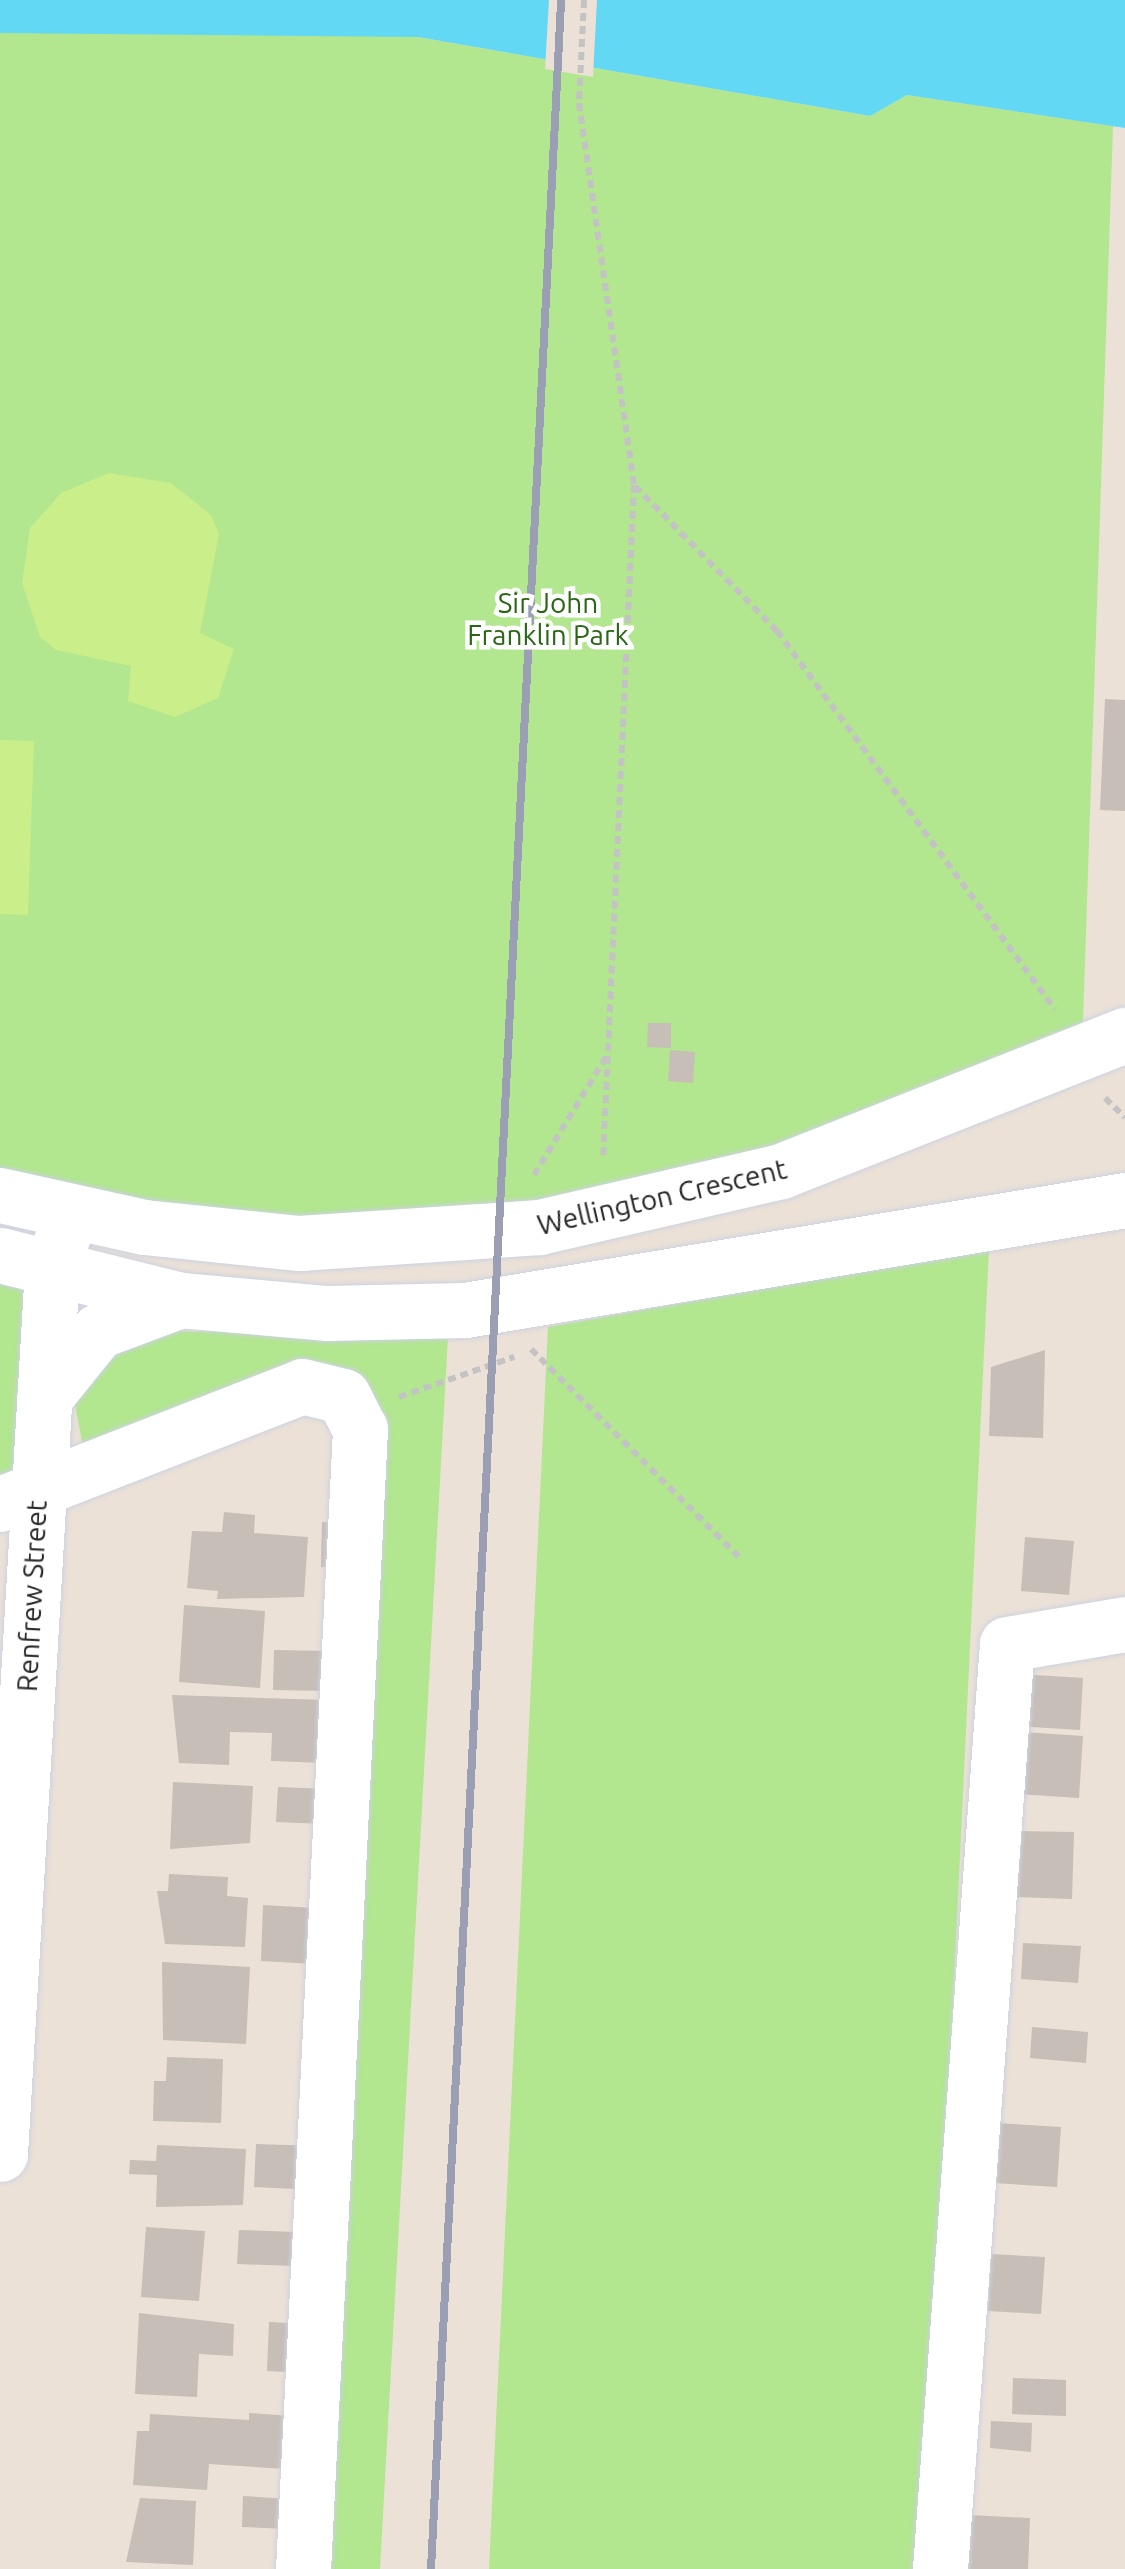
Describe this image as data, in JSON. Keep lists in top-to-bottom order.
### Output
{
  "streets": {
    "street": ["Wellington Crescent", "Renfrew Street"]
  },
  "crossings": [
    ["Wellington Crescent", "Renfrew Street"]
  ],
  "parks": ["Sir John Franklin Park"]
}
